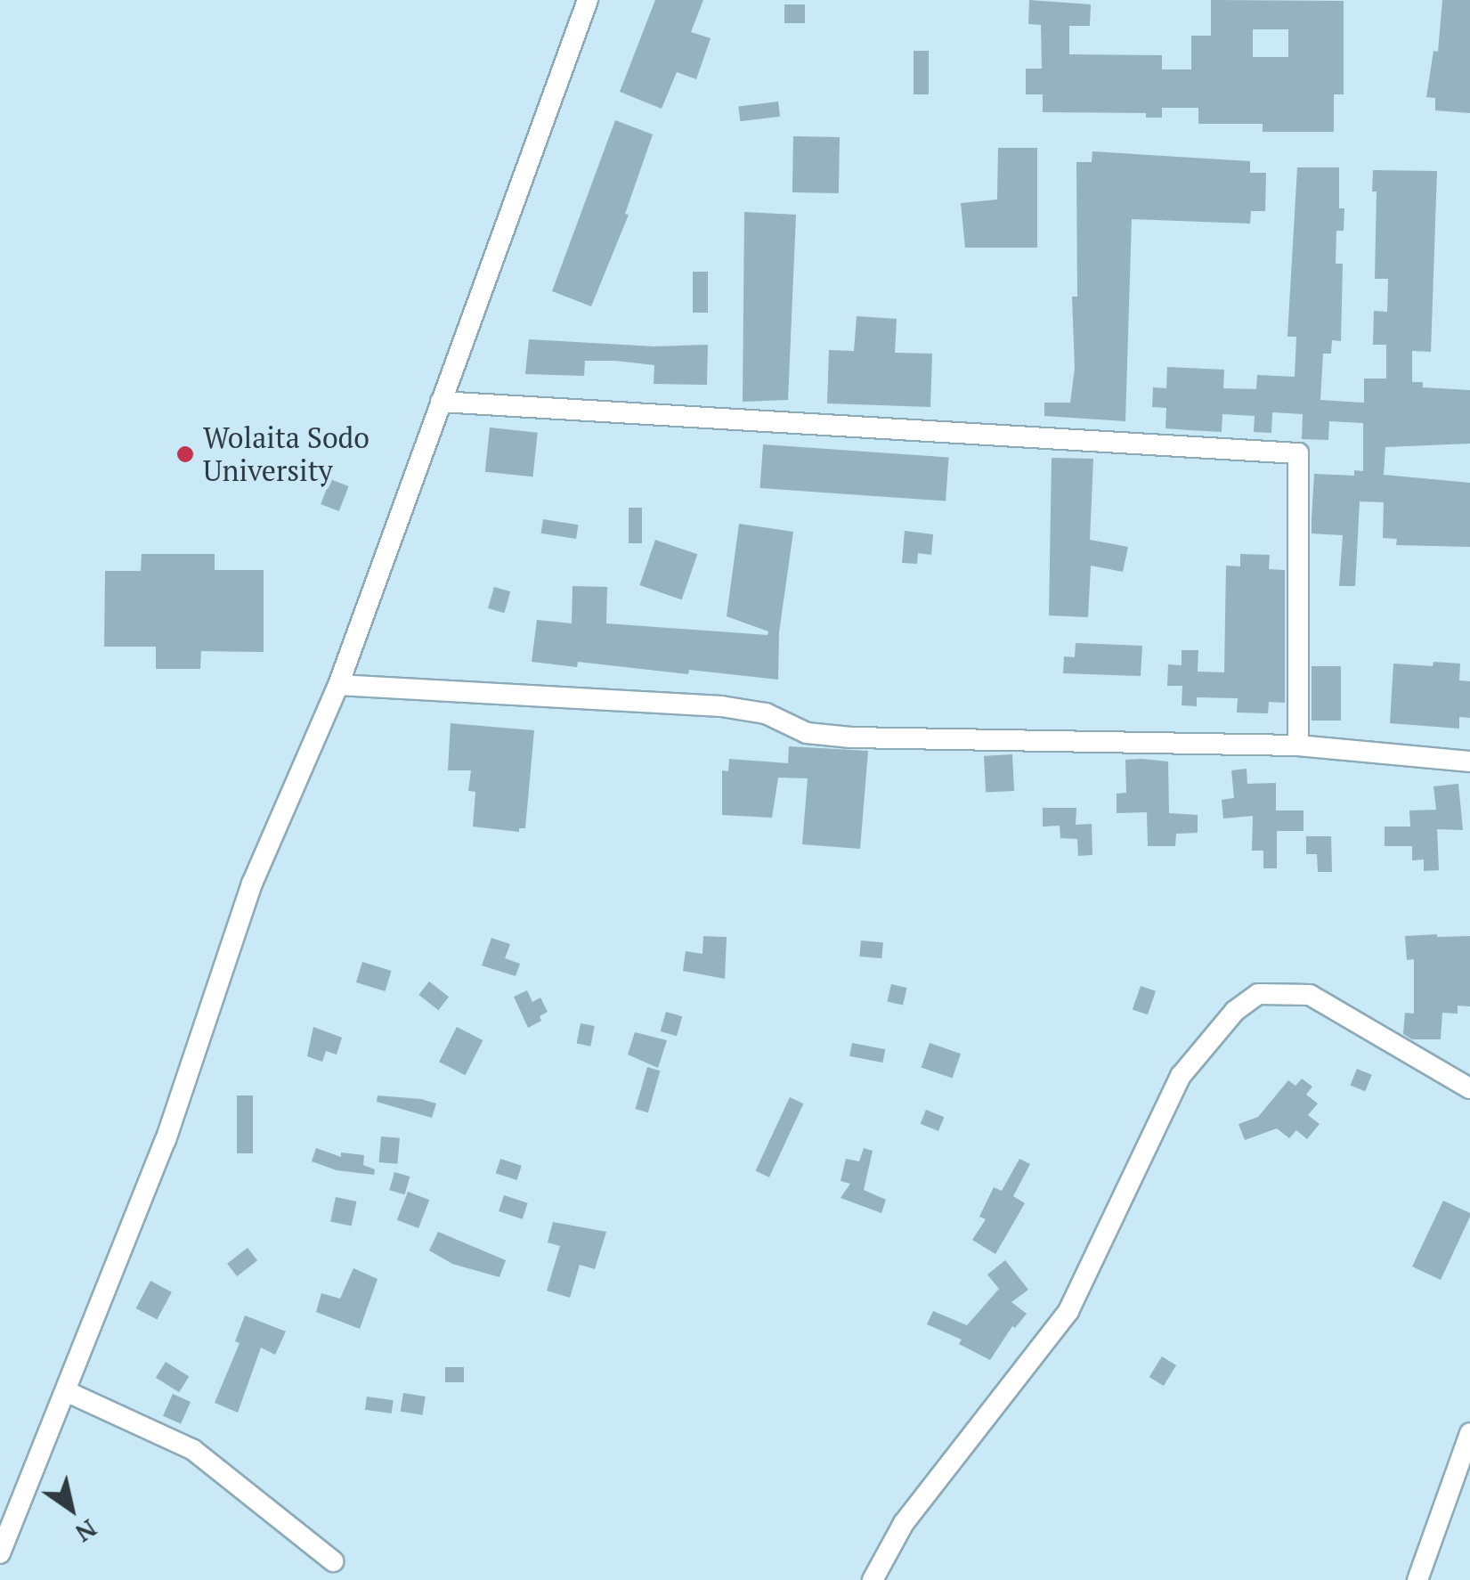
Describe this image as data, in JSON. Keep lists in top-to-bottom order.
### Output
{
  "places": ["Wolaita Sodo University"],
  "north": "bottom right"
}
